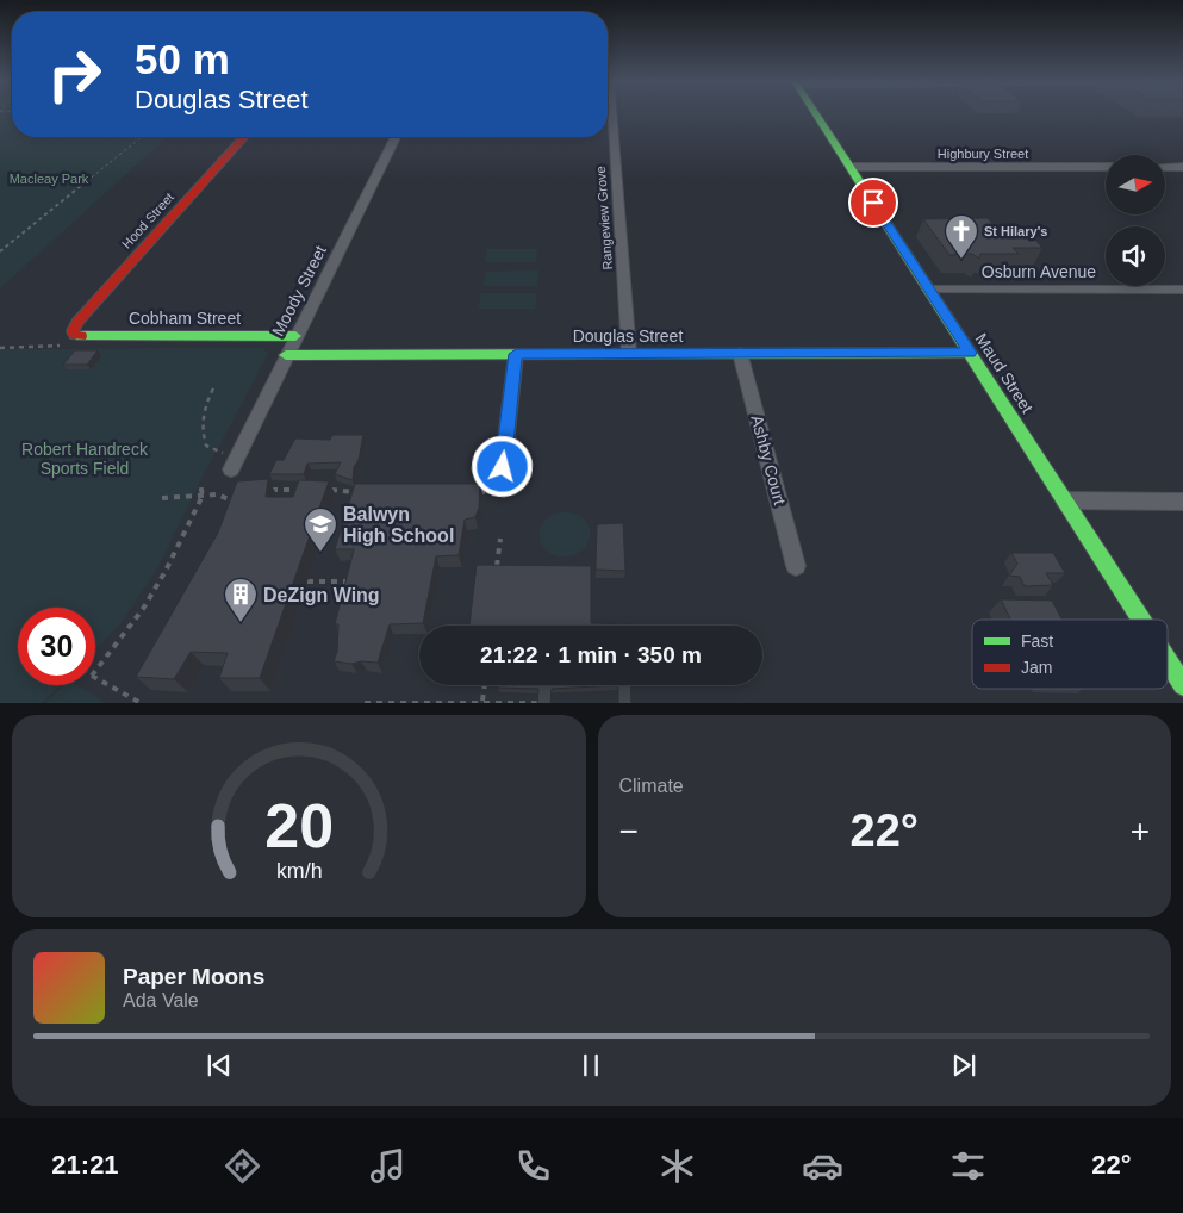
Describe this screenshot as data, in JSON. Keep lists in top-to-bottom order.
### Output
{
  "streets": {
    "street": [
      "Highbury Street",
      "Rangeview Grove",
      "Hood Street",
      "Osburn Avenue",
      "Moody Street",
      "Cobham Street",
      "Douglas Street",
      "Maud Street",
      "Ashby Court"
    ]
  },
  "crossings": [
    ["Highbury Street", "Maud Street"],
    ["Rangeview Grove", "Douglas Street"],
    ["Hood Street", "Cobham Street"],
    ["Osburn Avenue", "Maud Street"],
    ["Moody Street", "Cobham Street"],
    ["Moody Street", "Douglas Street"],
    ["Douglas Street", "Maud Street"],
    ["Douglas Street", "Ashby Court"]
  ],
  "parks": ["Macleay Park", "Robert Handreck Sports Field"],
  "places": {
    "church": ["St Hilary's"],
    "school or university": ["Balwyn High School"],
    "building": ["DeZign Wing"]
  },
  "legend": ["Fast", "Jam"],
  "north": "right",
  "page": {
    "turn": ["50 m", "Douglas Street"],
    "limit": "30",
    "trip": "21:22 · 1 min · 350 m",
    "tile": "Climate",
    "heat": ["−", "22°", "+"],
    "song": ["Paper Moons", "Ada Vale"],
    "tabs": ["21:21", "22°"],
    "gauge": ["20", "km/h"]
  }
}
